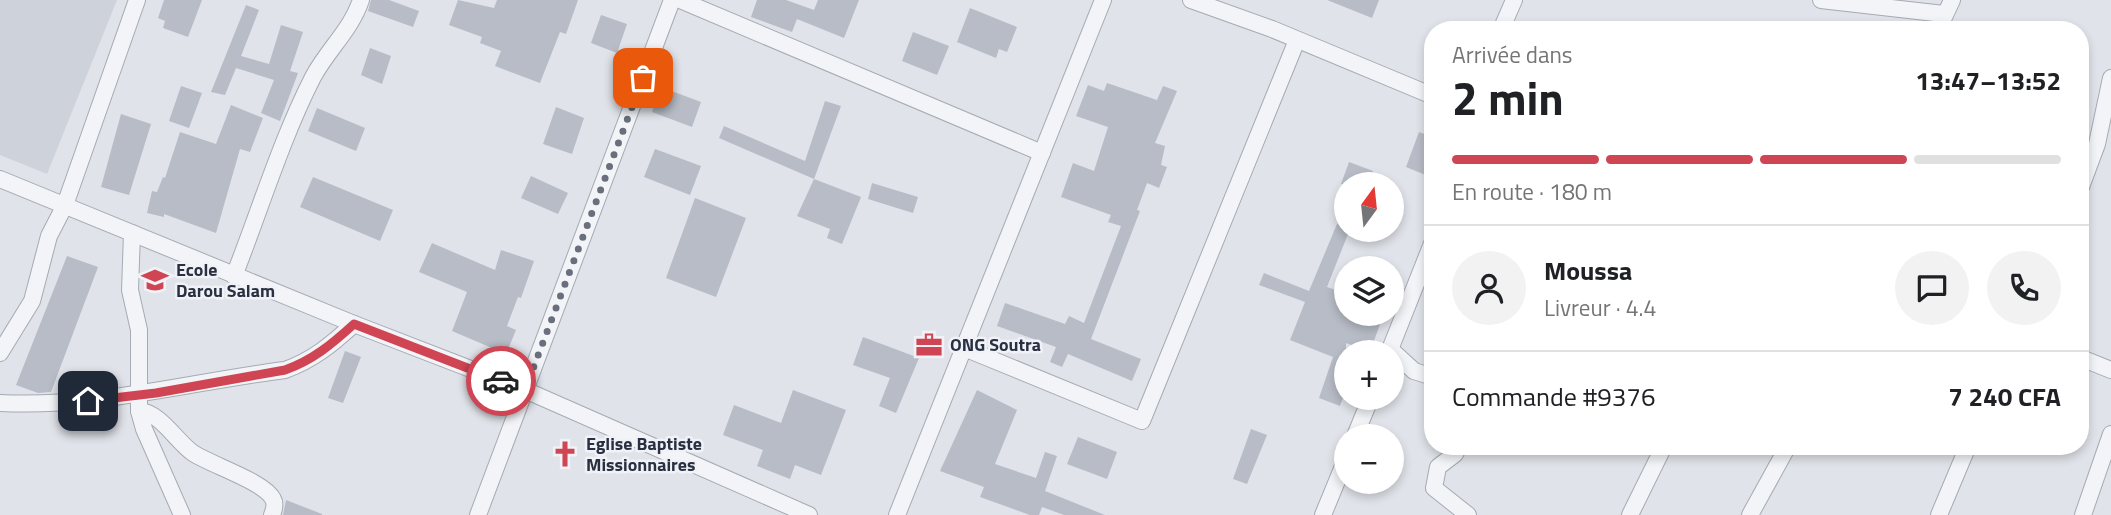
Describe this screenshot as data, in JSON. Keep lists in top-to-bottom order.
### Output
{
  "places": {
    "school or university": ["Ecole Darou Salam"],
    "office": ["ONG Soutra"],
    "church": ["Eglise Baptiste Missionnaires"]
  },
  "north": "top",
  "page": {
    "heading": ["2 min", "Arrivée dans", "13:47–13:52"],
    "panel": [
      "Moussa",
      "Livreur · 4.4",
      "Commande #9376",
      "7 240 CFA"
    ],
    "bar": "En route · 180 m",
    "map_buttons": ["+", "−"]
  }
}
